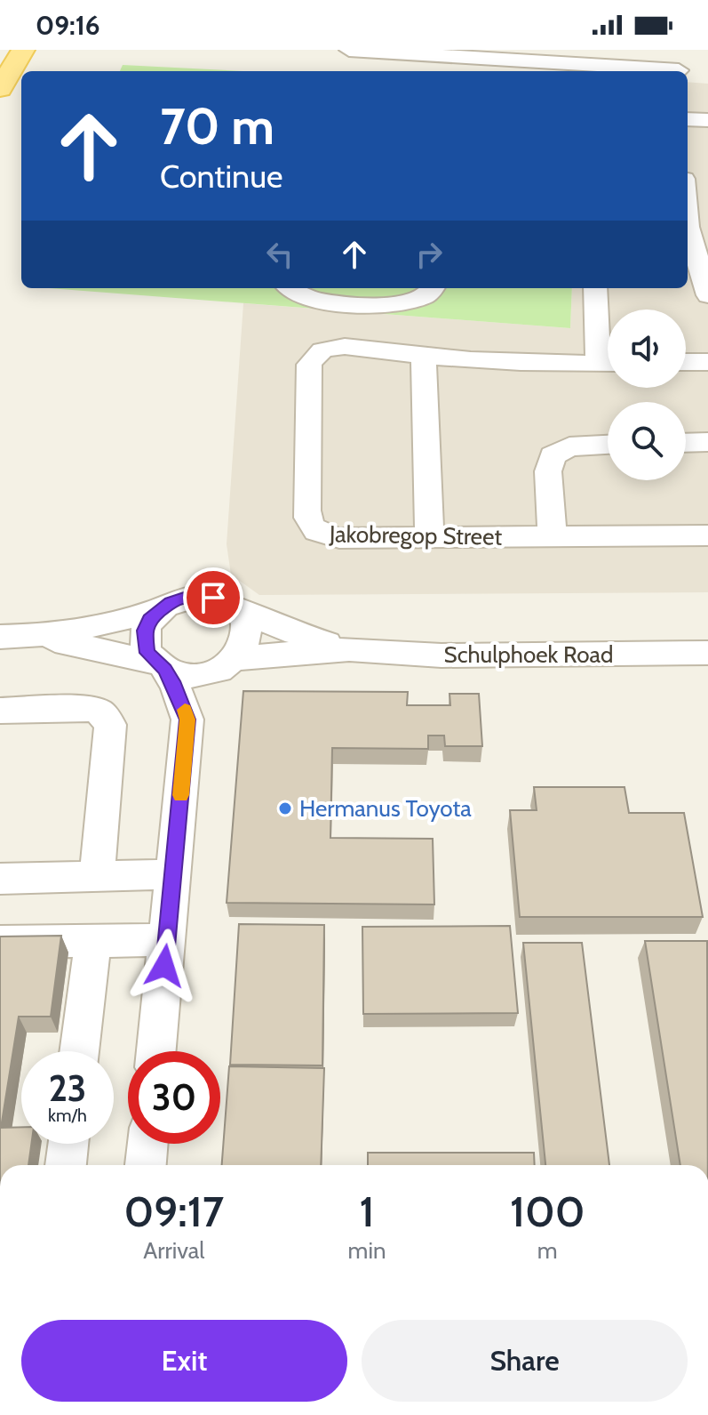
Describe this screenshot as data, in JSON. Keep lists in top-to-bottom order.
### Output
{
  "streets": {
    "street": ["Jakobregop Street", "Schulphoek Road"]
  },
  "places": ["Hermanus Toyota"],
  "page": {
    "status": "09:16",
    "turn": ["70 m", "Continue"],
    "speed": "23 km/h",
    "limit": "30",
    "eta": [
      "09:17",
      "Arrival",
      "1",
      "min",
      "100",
      "m"
    ],
    "buttons": ["Exit", "Share"]
  }
}
